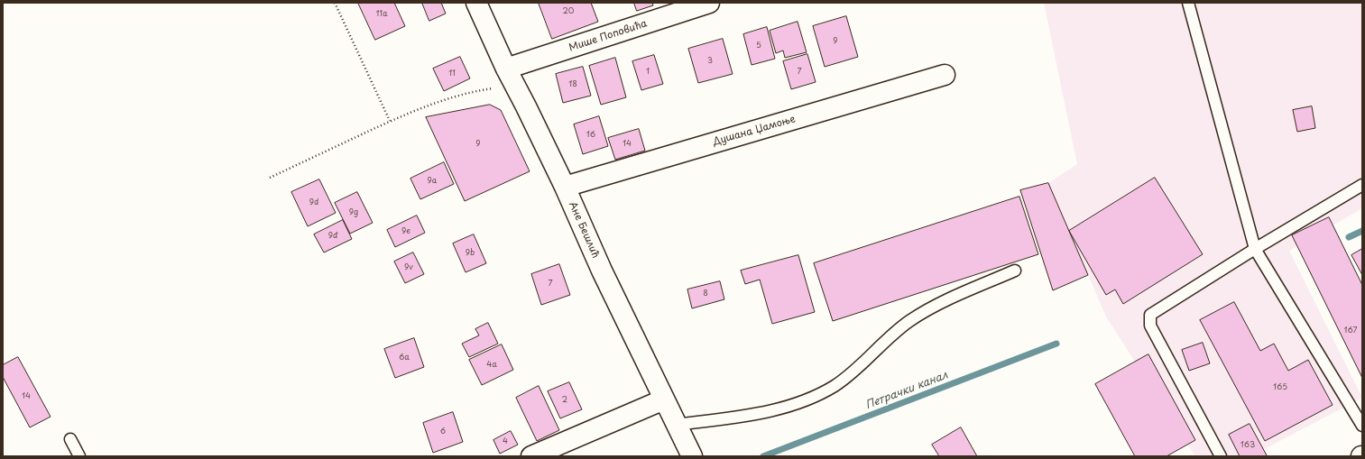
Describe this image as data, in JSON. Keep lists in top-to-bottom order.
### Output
{
  "streets": {
    "street": ["Мише Поповића", "Душана Џамоње", "Ане Бешлић"]
  },
  "crossings": [
    ["Мише Поповића", "Ане Бешлић"],
    ["Душана Џамоње", "Ане Бешлић"]
  ],
  "water": ["Петрачки канал"],
  "house_numbers": [
    "20",
    "11a",
    "9",
    "5",
    "3",
    "1",
    "7",
    "11",
    "18",
    "16",
    "9",
    "14",
    "9a",
    "9d",
    "9g",
    "9e",
    "9đ",
    "9b",
    "9v",
    "7",
    "8",
    "167",
    "6a",
    "4a",
    "165",
    "14",
    "2",
    "6",
    "4",
    "163"
  ]
}
